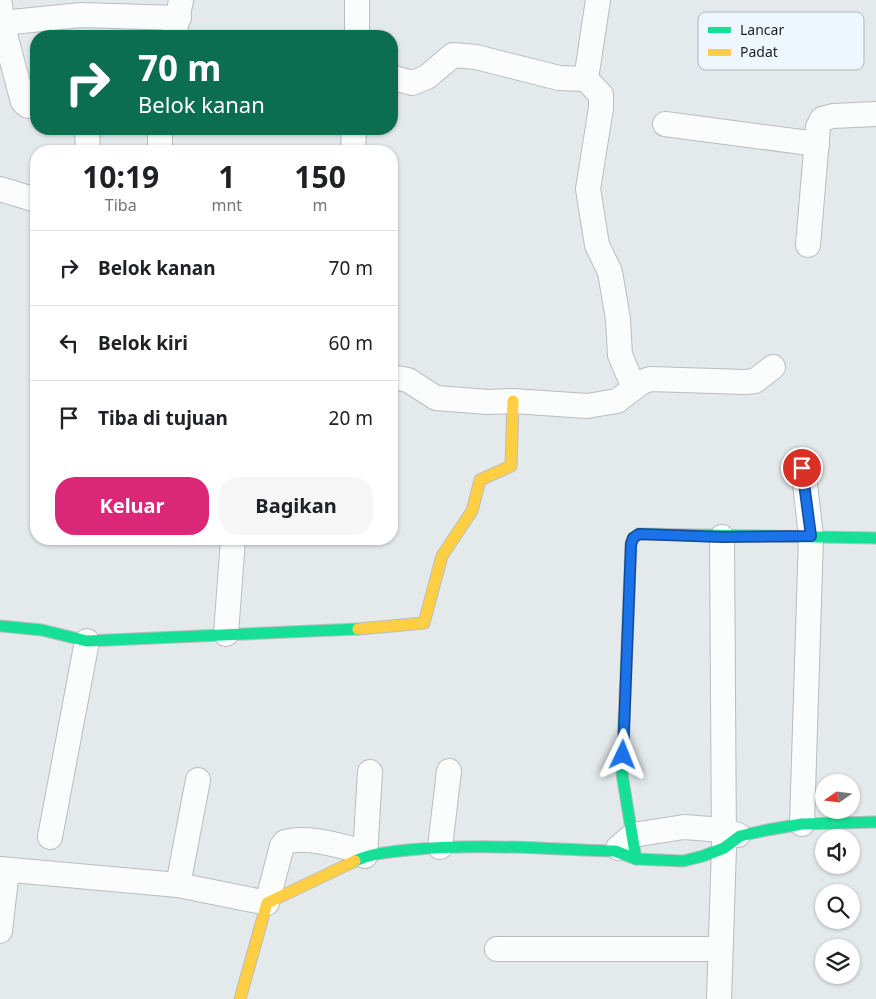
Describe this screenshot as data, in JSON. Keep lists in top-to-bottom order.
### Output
{
  "legend": ["Lancar", "Padat"],
  "north": "left",
  "page": {
    "turn": ["70 m", "Belok kanan"],
    "eta": [
      "10:19",
      "Tiba",
      "1",
      "mnt",
      "150",
      "m"
    ],
    "list": [
      {
        "name": "Belok kanan",
        "value": "70 m"
      },
      {
        "name": "Belok kiri",
        "value": "60 m"
      },
      {
        "name": "Tiba di tujuan",
        "value": "20 m"
      }
    ],
    "buttons": ["Keluar", "Bagikan"]
  }
}
